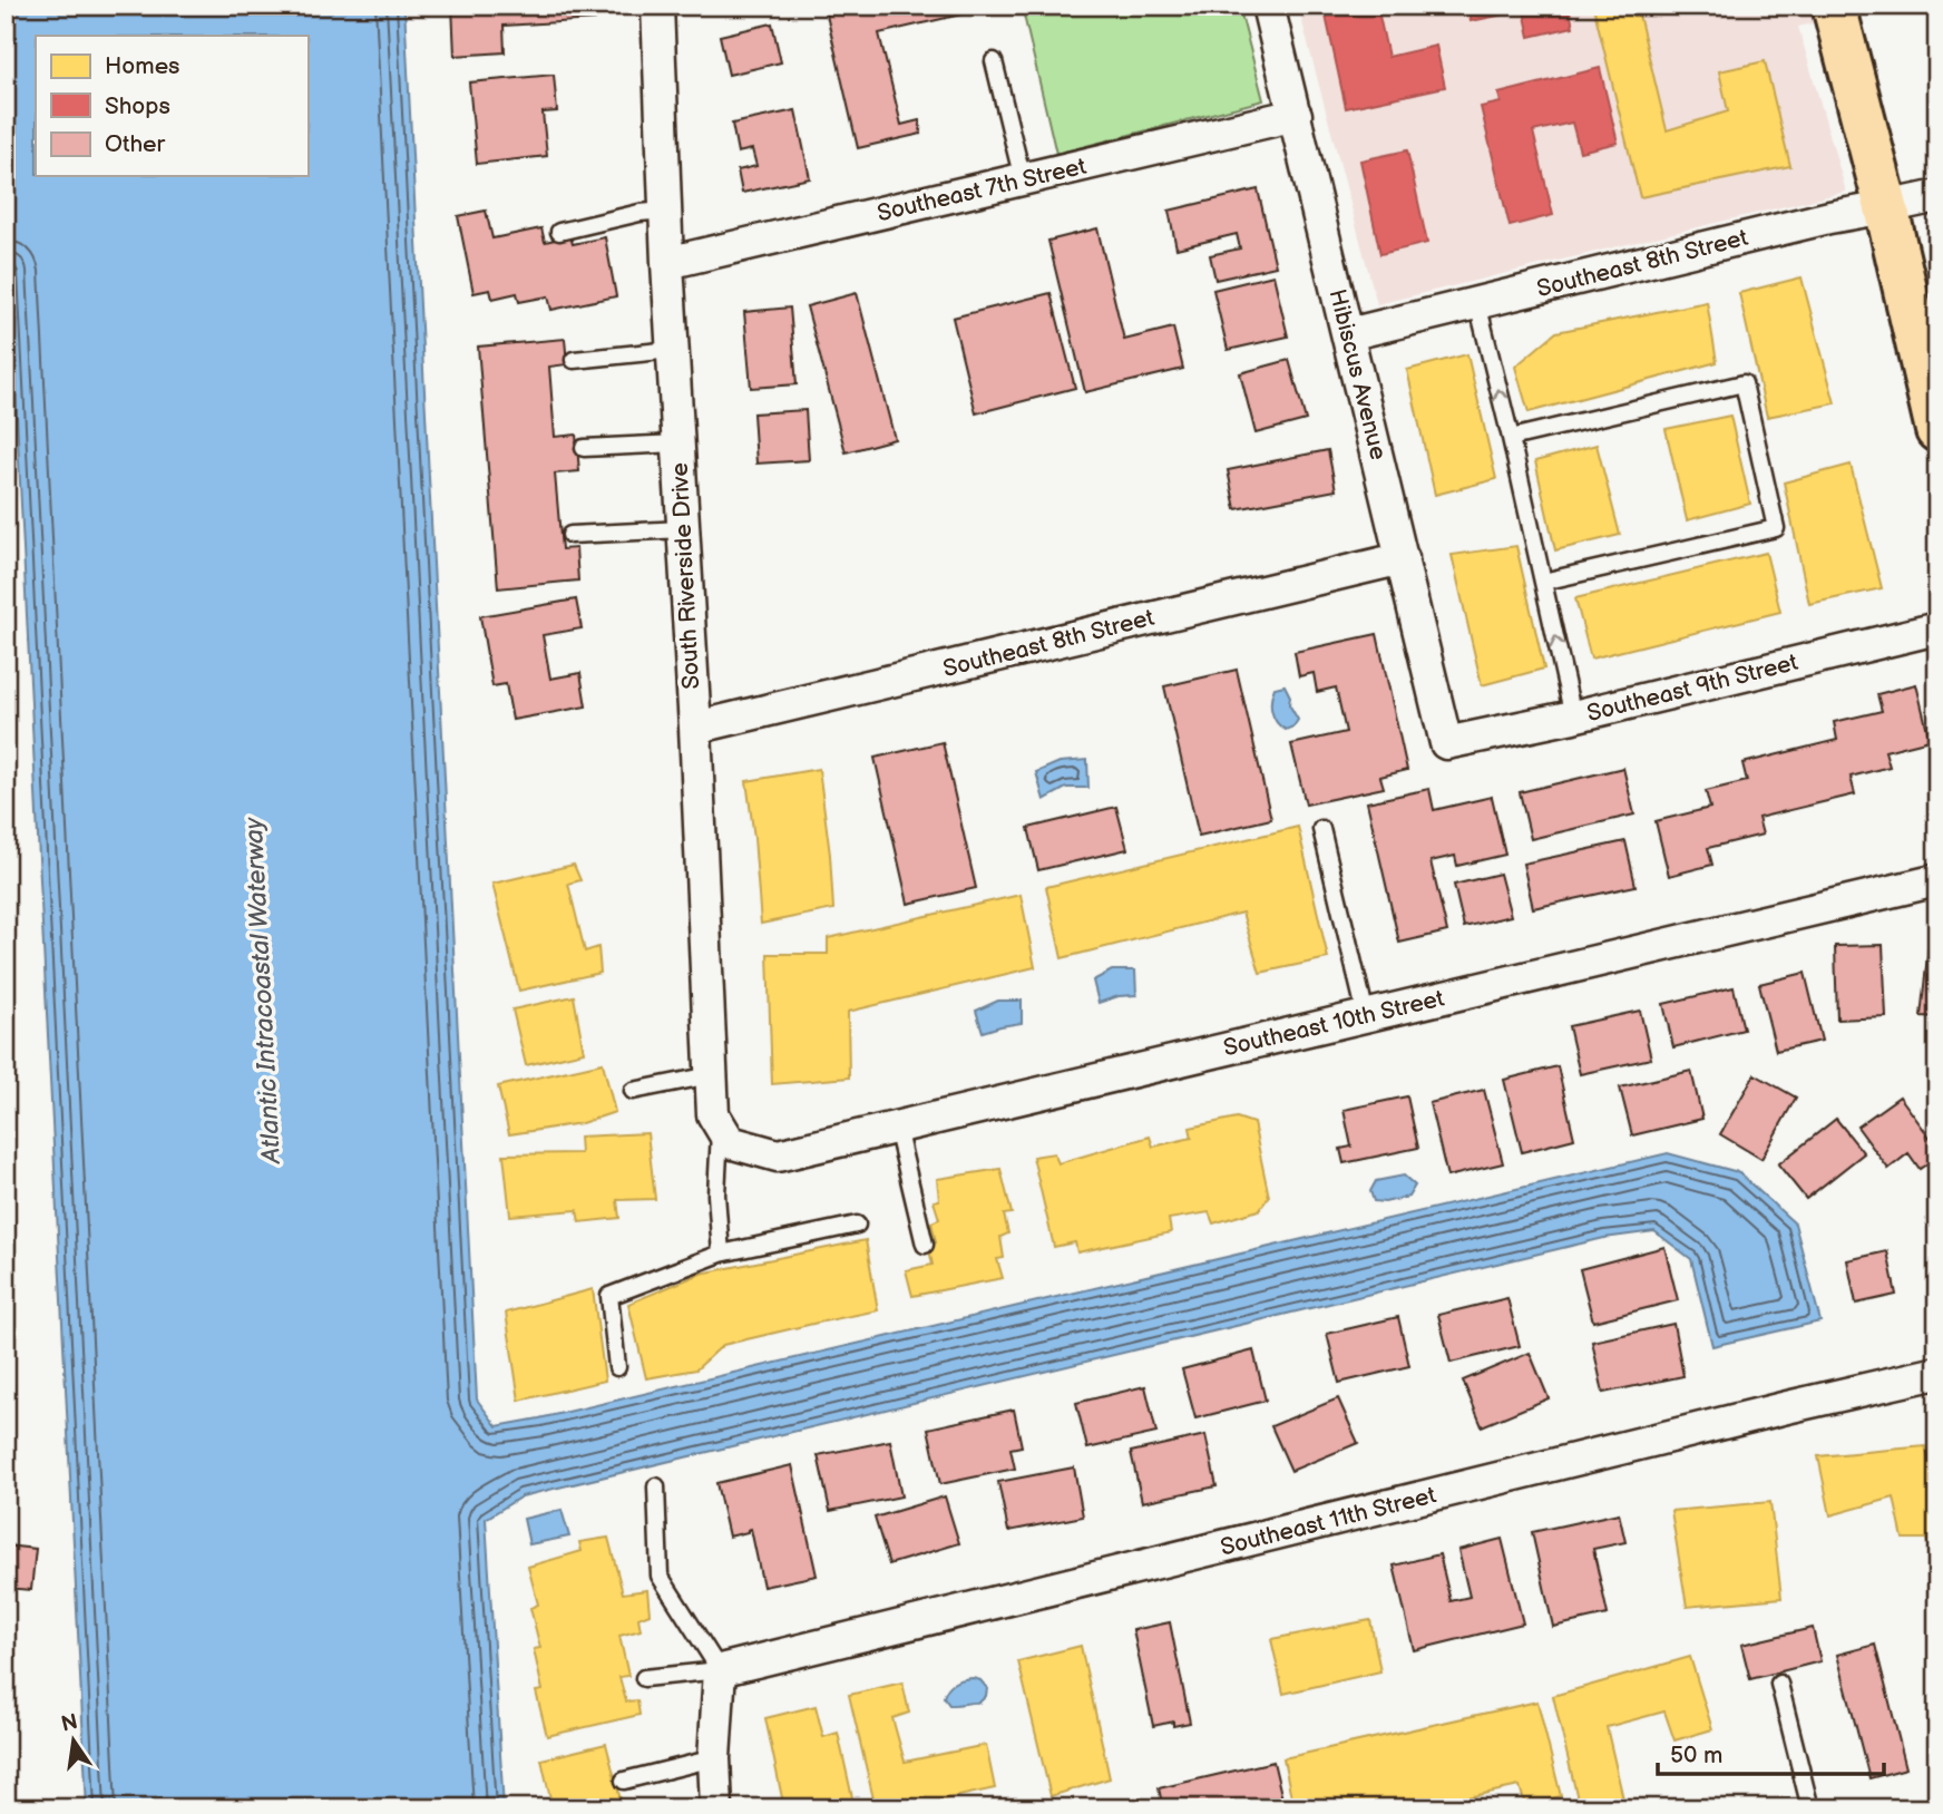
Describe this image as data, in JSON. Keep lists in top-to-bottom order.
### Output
{
  "streets": {
    "street": [
      "Southeast 7th Street",
      "Southeast 8th Street",
      "Hibiscus Avenue",
      "South Riverside Drive",
      "Southeast 9th Street",
      "Southeast 10th Street",
      "Southeast 11th Street"
    ]
  },
  "crossings": [
    ["Southeast 7th Street", "Hibiscus Avenue"],
    ["Southeast 7th Street", "South Riverside Drive"],
    ["Southeast 8th Street", "Hibiscus Avenue"],
    ["Southeast 8th Street", "South Riverside Drive"],
    ["Hibiscus Avenue", "Southeast 9th Street"],
    ["South Riverside Drive", "Southeast 10th Street"]
  ],
  "water": ["Atlantic Intracoastal Waterway"],
  "legend": ["Homes", "Shops", "Other"],
  "scale_bar": "50 m",
  "north": "top"
}
